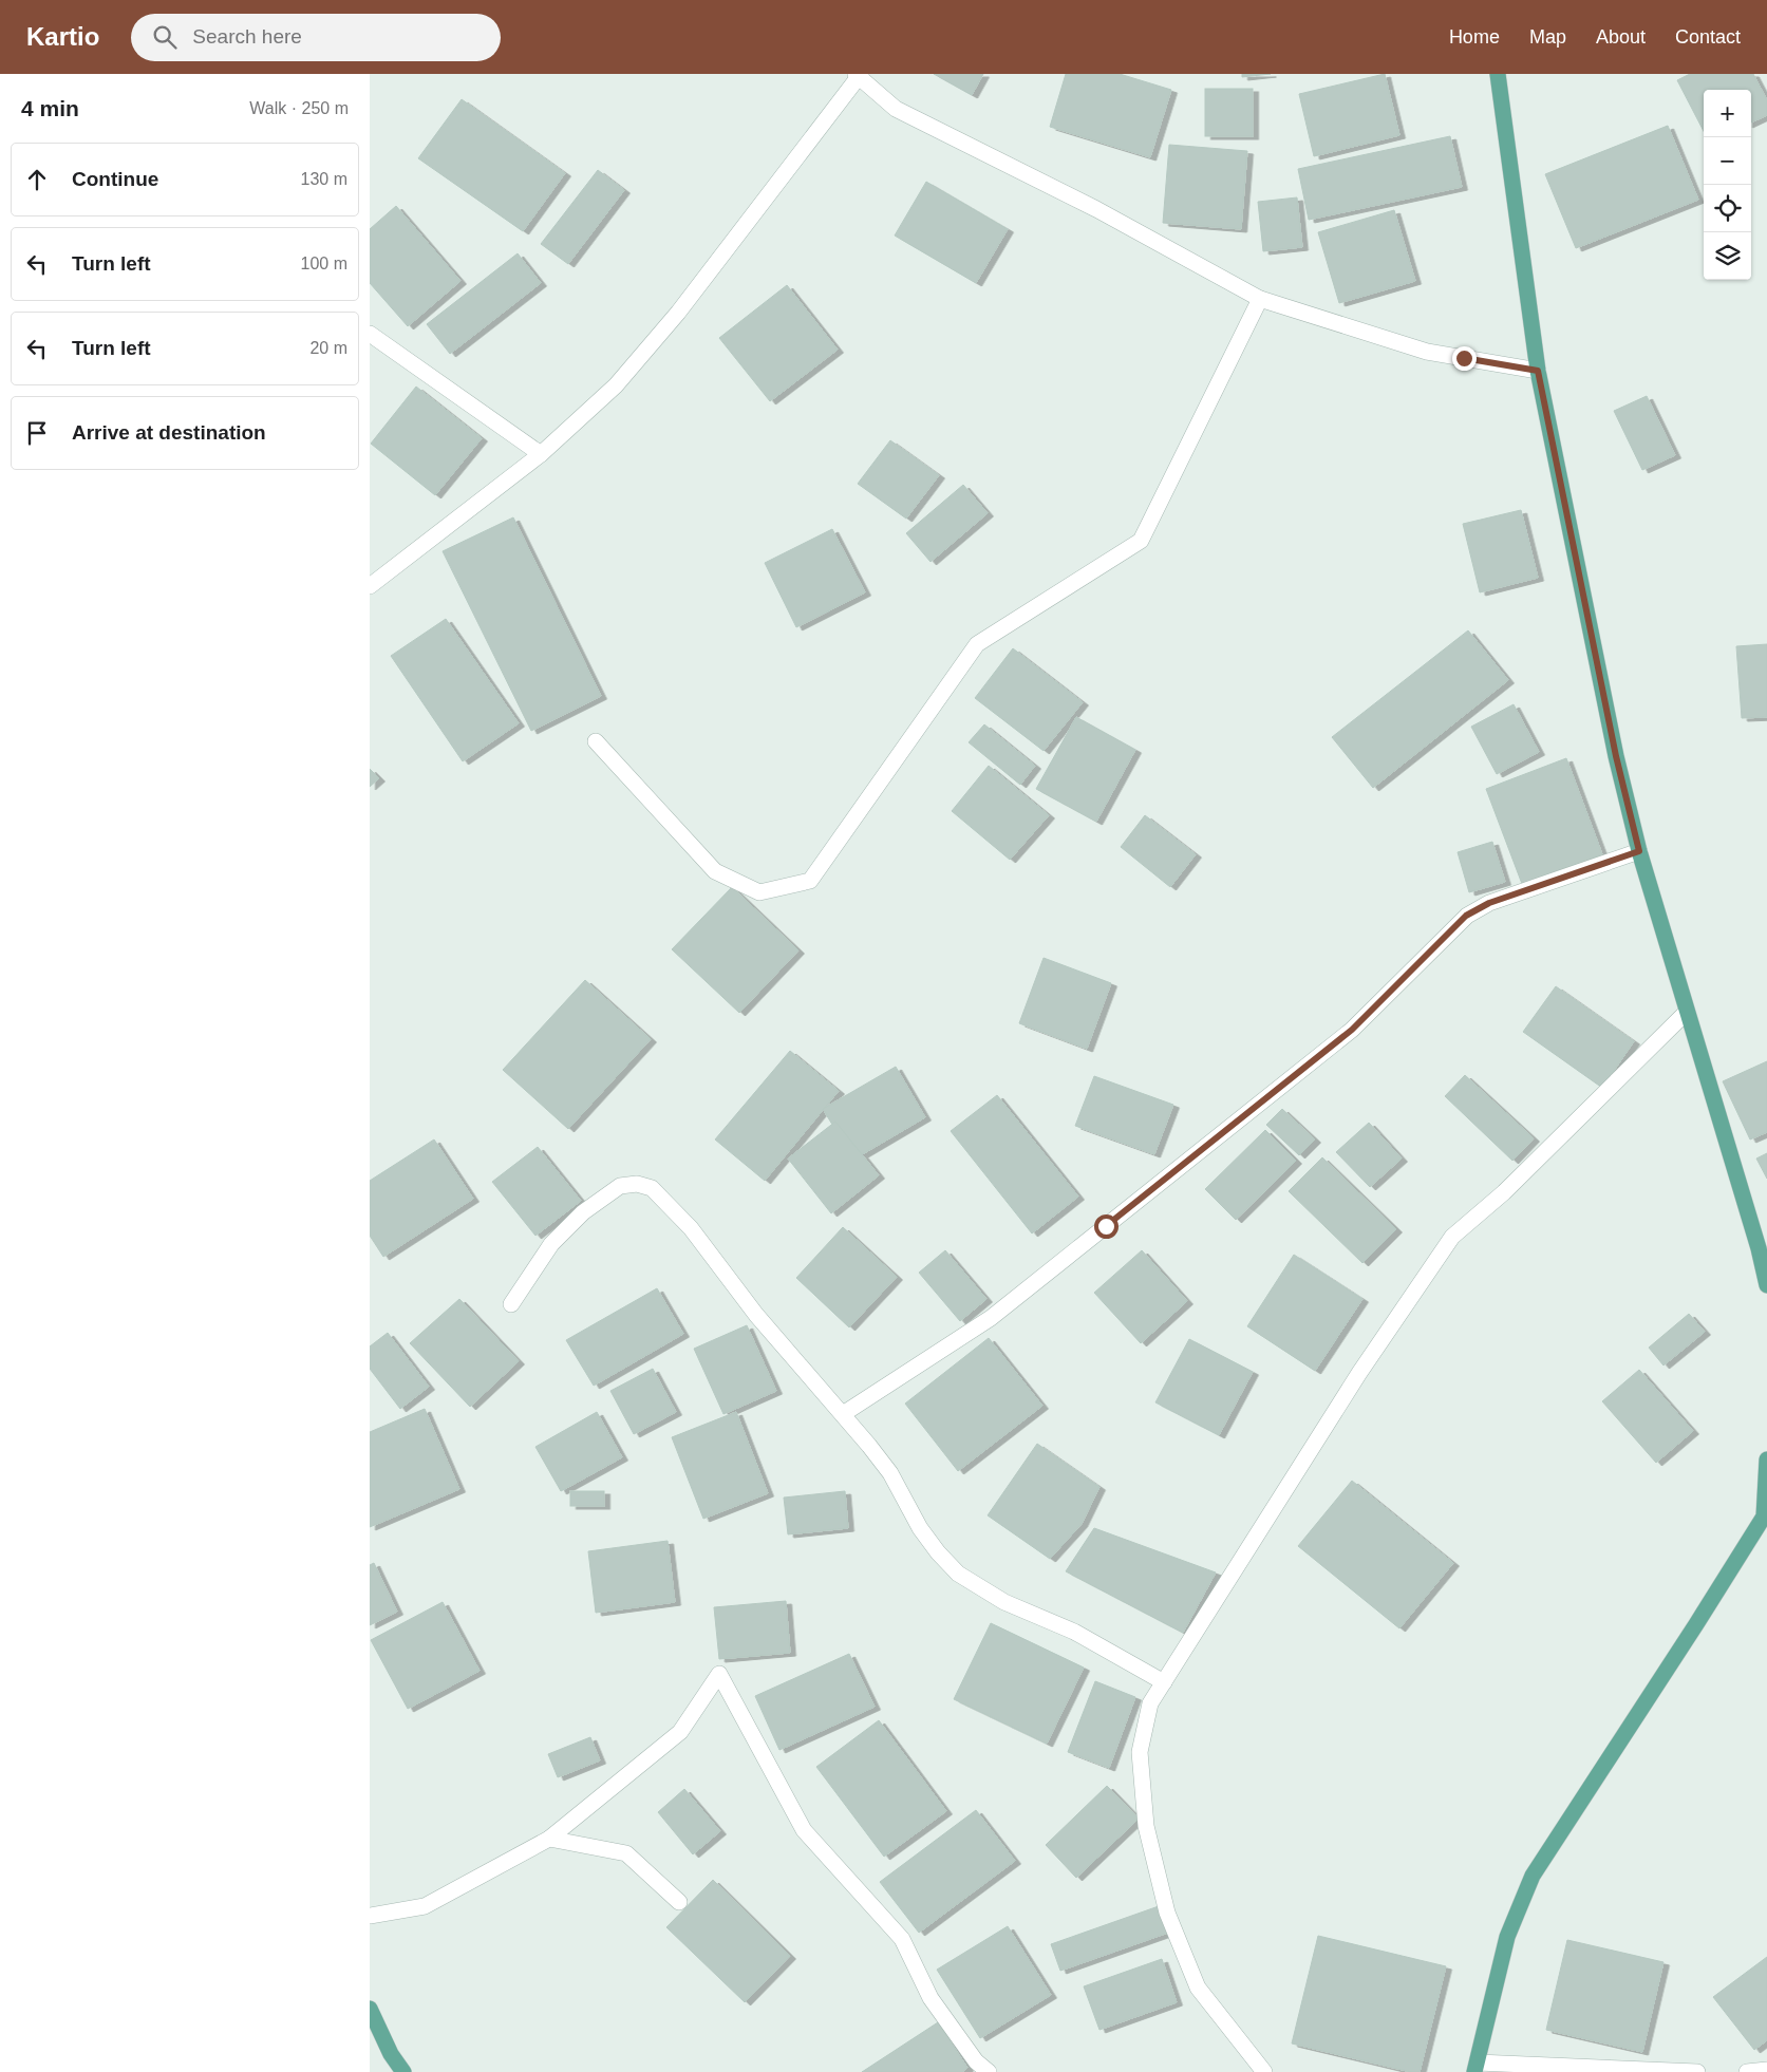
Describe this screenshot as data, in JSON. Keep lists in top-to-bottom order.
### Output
{
  "page": {
    "header": "Kartio",
    "search": "Search here",
    "nav": [
      "Home",
      "Map",
      "About",
      "Contact"
    ],
    "heading": ["4 min", "Walk · 250 m"],
    "map_buttons": ["+", "−"],
    "list": [
      ["Continue", "130 m"],
      ["Turn left", "100 m"],
      ["Turn left", "20 m"],
      "Arrive at destination"
    ]
  }
}
